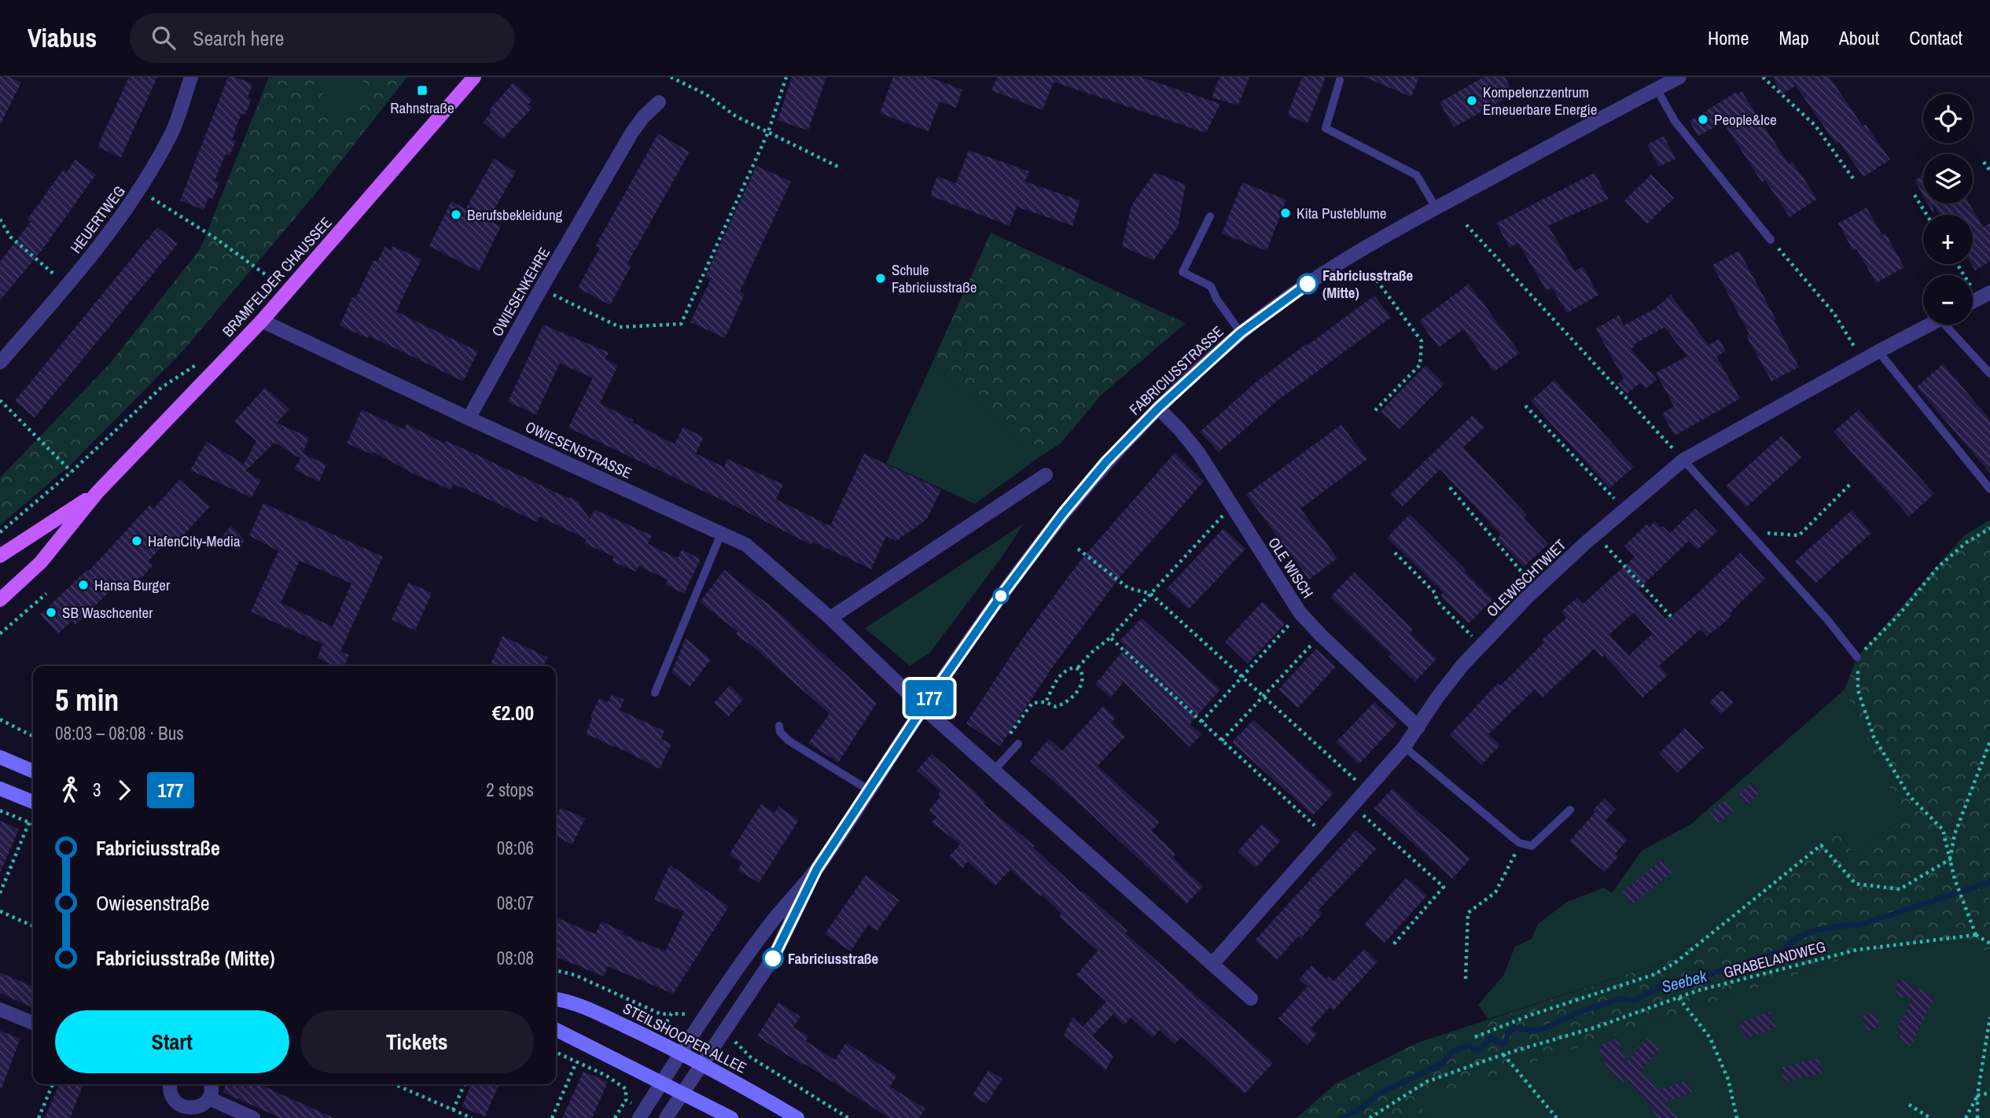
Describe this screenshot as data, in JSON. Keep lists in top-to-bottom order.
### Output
{
  "streets": {
    "main road": ["BRAMFELDER CHAUSSEE", "STEILSHOOPER ALLEE"],
    "street": [
      "HEUERTWEG",
      "OWIESENKEHRE",
      "FABRICIUSSTRASSE",
      "OWIESENSTRASSE",
      "OLE WISCH",
      "OLEWISCHTWIET"
    ],
    "path": ["GRABELANDWEG"]
  },
  "crossings": [
    ["BRAMFELDER CHAUSSEE", "OWIESENSTRASSE"],
    ["OWIESENKEHRE", "OWIESENSTRASSE"],
    ["FABRICIUSSTRASSE", "OWIESENSTRASSE"],
    ["FABRICIUSSTRASSE", "OLE WISCH"],
    ["FABRICIUSSTRASSE", "STEILSHOOPER ALLEE"],
    ["OWIESENSTRASSE", "OLEWISCHTWIET"],
    ["OLE WISCH", "OLEWISCHTWIET"]
  ],
  "water": ["Seebek"],
  "places": {
    "transit": ["Rahnstraße"],
    "other": [
      "Kompetenzzentrum Erneuerbare Energie",
      "People&Ice",
      "Kita Pusteblume",
      "Berufsbekleidung",
      "Schule Fabriciusstraße",
      "Fabriciusstraße (Mitte)",
      "HafenCity-Media",
      "Hansa Burger",
      "SB Waschcenter",
      "Fabriciusstraße"
    ]
  },
  "lines": ["bus line 177"],
  "page": {
    "header": "Viabus",
    "search": "Search here",
    "nav": [
      "Home",
      "Map",
      "About",
      "Contact"
    ],
    "on_map": "177",
    "map_buttons": ["+", "−"],
    "heading": ["5 min", "08:03 – 08:08 · Bus", "€2.00"],
    "legs": ["3", "177", "2 stops"],
    "list": [
      {
        "name": "Fabriciusstraße",
        "value": "08:06"
      },
      {
        "name": "Owiesenstraße",
        "value": "08:07"
      },
      {
        "name": "Fabriciusstraße (Mitte)",
        "value": "08:08"
      }
    ],
    "buttons": ["Start", "Tickets"]
  }
}
